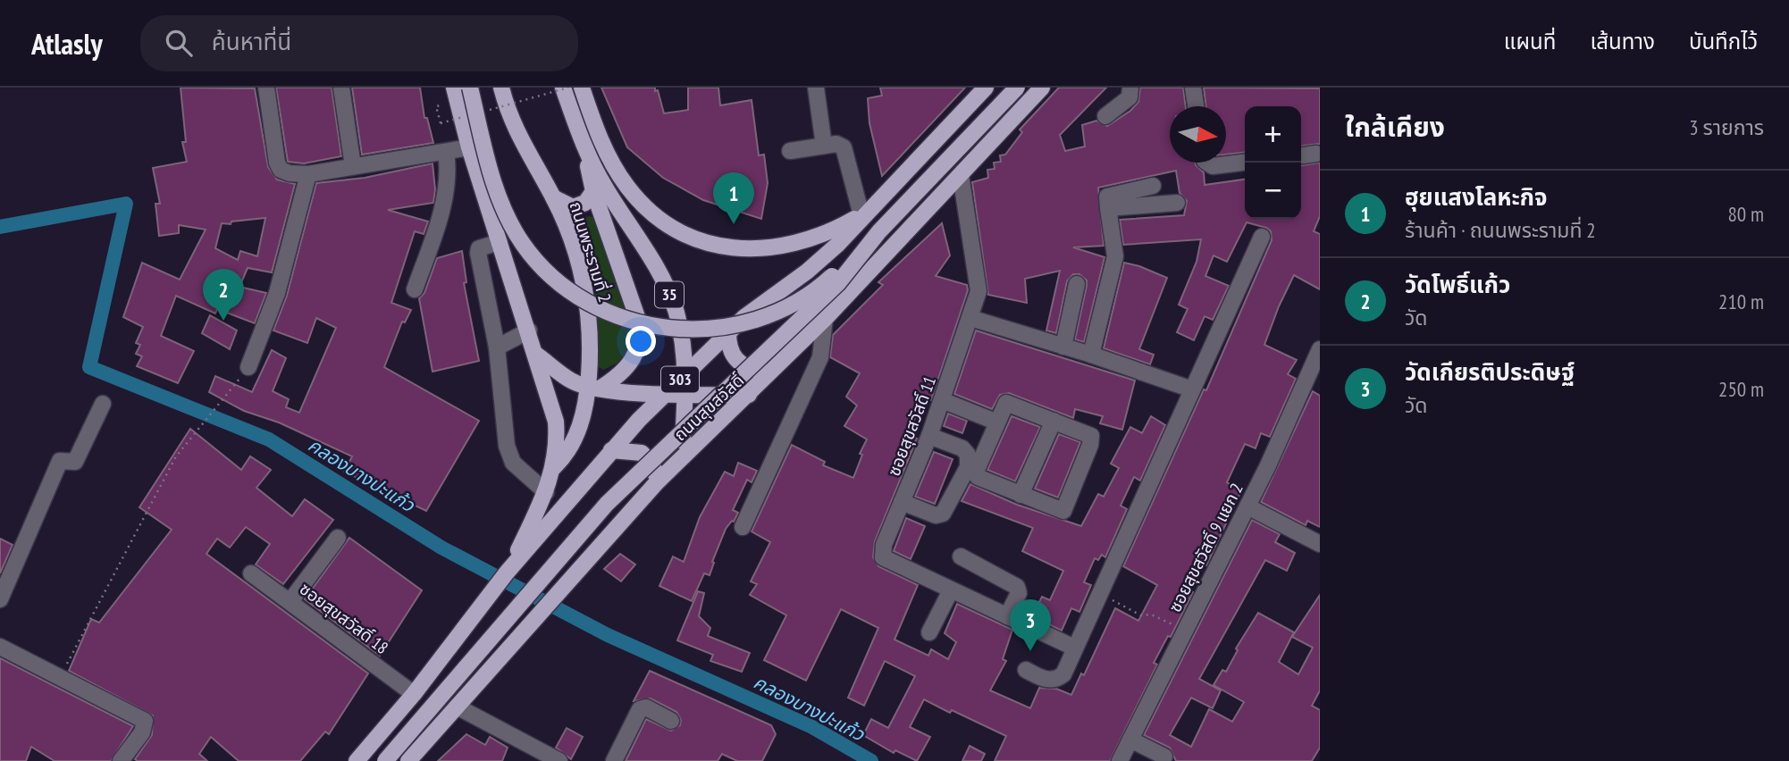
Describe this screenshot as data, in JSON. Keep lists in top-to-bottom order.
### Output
{
  "streets": {
    "main road": [
      "ถนนพระรามที่ 2",
      "35",
      "303",
      "ถนนสุขสวัสดิ์"
    ],
    "street": ["ซอยสุขสวัสดิ์ 11", "ซอยสุขสวัสดิ์ 9 แยก 2", "ซอยสุขสวัสดิ์ 18"]
  },
  "crossings": [
    ["ถนนพระรามที่ 2", "303"],
    ["ถนนพระรามที่ 2", "ถนนสุขสวัสดิ์"],
    ["303", "ซอยสุขสวัสดิ์ 18"],
    ["ถนนสุขสวัสดิ์", "ซอยสุขสวัสดิ์ 11"]
  ],
  "water": ["คลองบางปะแก้ว"],
  "north": "right",
  "page": {
    "header": "Atlasly",
    "search": "ค้นหาที่นี่",
    "nav": ["แผนที่", "เส้นทาง", "บันทึกไว้"],
    "heading": ["ใกล้เคียง", "3 รายการ"],
    "map_buttons": ["+", "−"],
    "list": [
      {
        "mark": "1",
        "name": "ฮุยแสงโลหะกิจ",
        "note": "ร้านค้า · ถนนพระรามที่ 2",
        "value": "80 m"
      },
      {
        "mark": "2",
        "name": "วัดโพธิ์แก้ว",
        "note": "วัด",
        "value": "210 m"
      },
      {
        "mark": "3",
        "name": "วัดเกียรติประดิษฐ์",
        "note": "วัด",
        "value": "250 m"
      }
    ],
    "pins": ["1", "2", "3"]
  }
}
